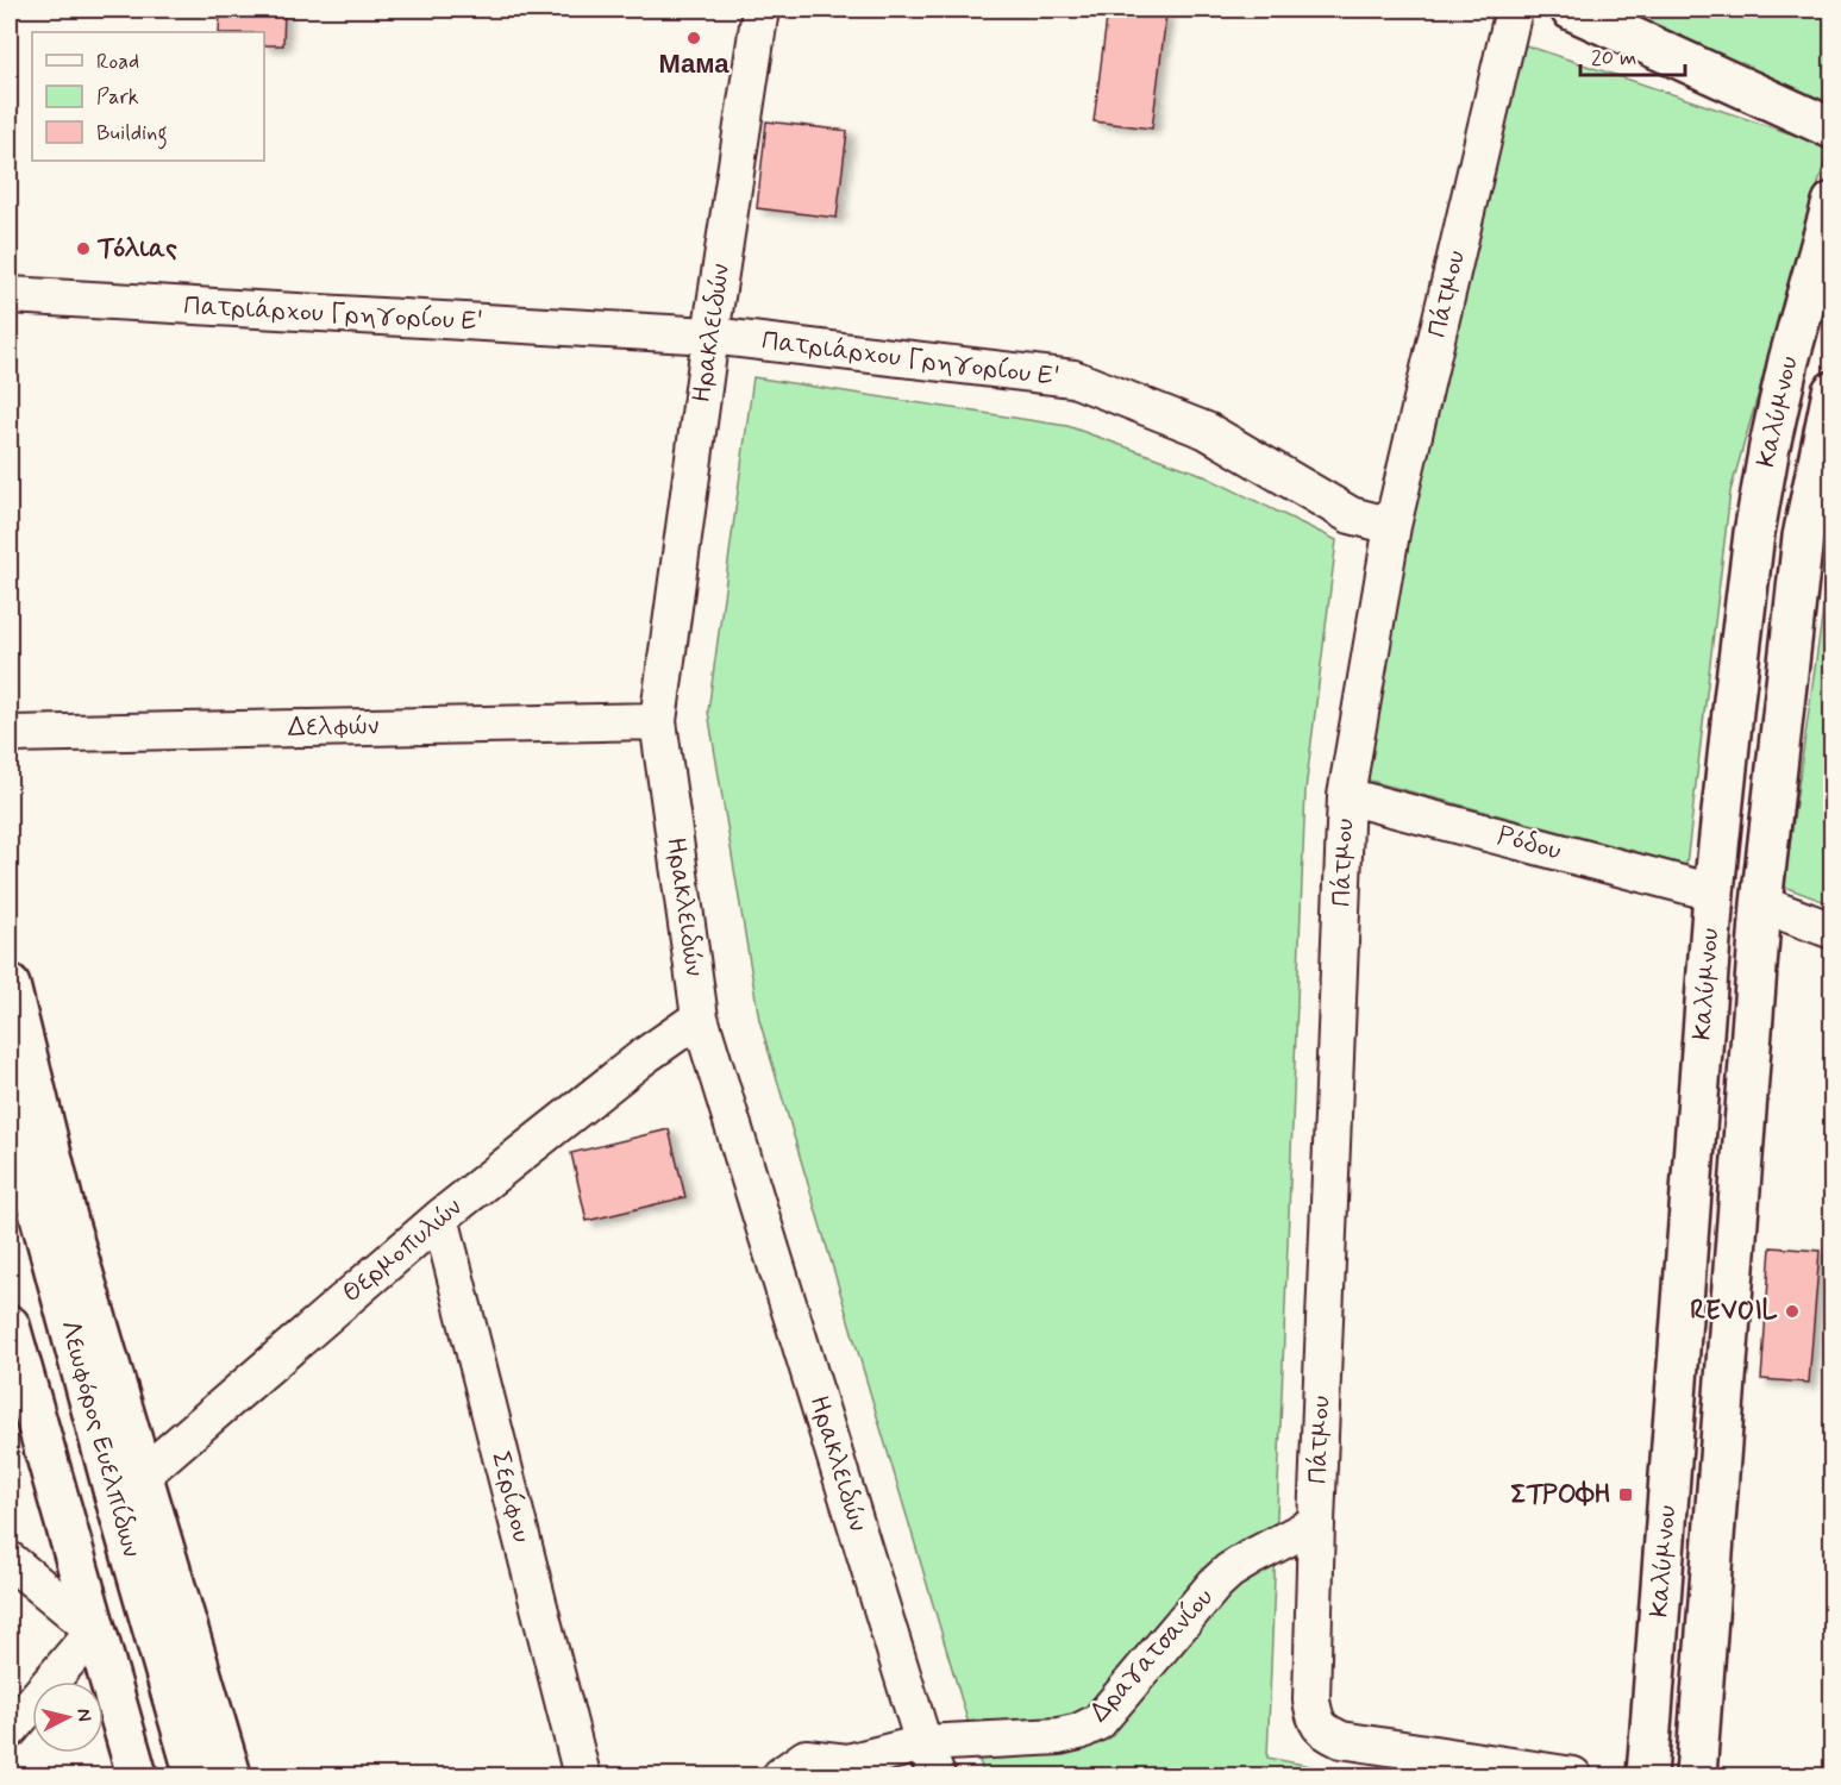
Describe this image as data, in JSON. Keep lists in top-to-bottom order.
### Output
{
  "streets": {
    "main road": ["Καλύμνου", "Λεωφόρος Ευελπίδων"],
    "street": [
      "Πάτμου",
      "Πατριάρχου Γρηγορίου Ε'",
      "Ηρακλειδών",
      "Δελφών",
      "Ρόδου",
      "Θερμοπυλών",
      "Σερίφου",
      "Δραγατσανίου"
    ]
  },
  "crossings": [
    ["Πάτμου", "Πατριάρχου Γρηγορίου Ε'"],
    ["Πάτμου", "Ρόδου"],
    ["Πάτμου", "Δραγατσανίου"],
    ["Πατριάρχου Γρηγορίου Ε'", "Ηρακλειδών"],
    ["Ηρακλειδών", "Δελφών"],
    ["Ηρακλειδών", "Θερμοπυλών"],
    ["Ηρακλειδών", "Δραγατσανίου"],
    ["Καλύμνου", "Ρόδου"],
    ["Θερμοπυλών", "Λεωφόρος Ευελπίδων"],
    ["Θερμοπυλών", "Σερίφου"]
  ],
  "places": {
    "other": ["Мама", "Τόλιας", "REVOIL"],
    "transit": ["ΣΤΡΟΦΗ"]
  },
  "legend": ["Road", "Park", "Building"],
  "scale_bar": "20 m",
  "north": "right"
}
